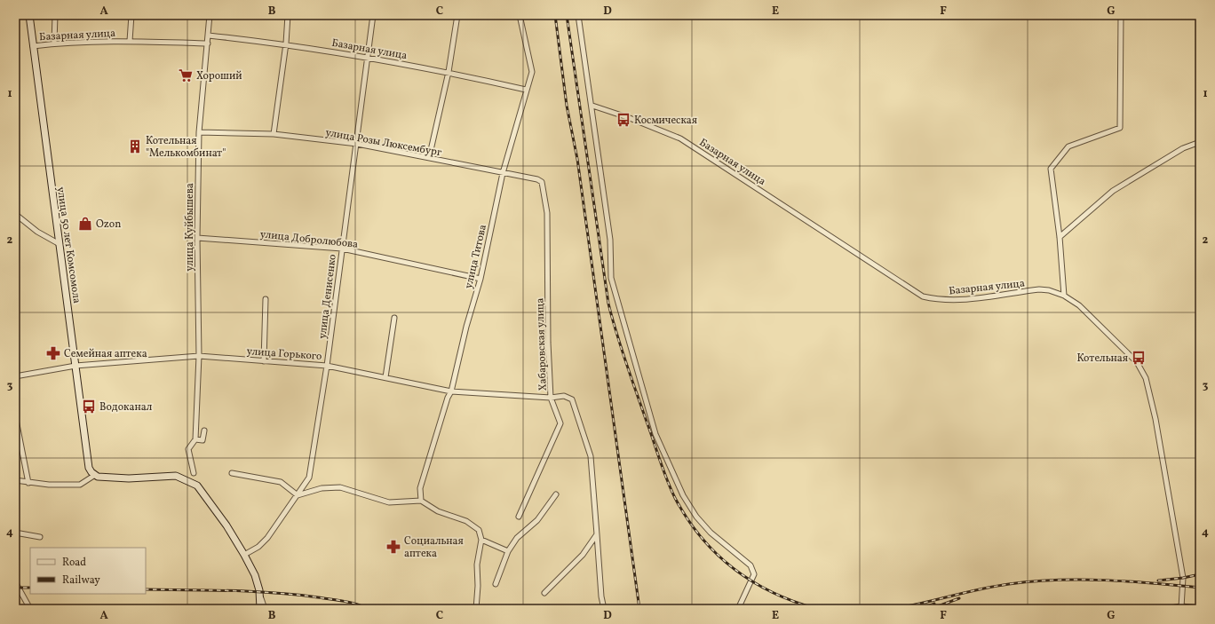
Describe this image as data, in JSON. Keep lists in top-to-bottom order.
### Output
{
  "streets": {
    "street": [
      "Базарная улица",
      "улица Розы Люксембург",
      "улица Куйбышева",
      "улица Добролюбова",
      "улица 50 лет Комсомола",
      "улица Титова",
      "улица Денисенко",
      "Хабаровская улица",
      "улица Горького"
    ]
  },
  "crossings": [
    ["Базарная улица", "улица Куйбышева"],
    ["Базарная улица", "улица 50 лет Комсомола"],
    ["Базарная улица", "улица Титова"],
    ["Базарная улица", "улица Денисенко"],
    ["улица Розы Люксембург", "улица Куйбышева"],
    ["улица Розы Люксембург", "улица Титова"],
    ["улица Розы Люксембург", "улица Денисенко"],
    ["улица Розы Люксембург", "Хабаровская улица"],
    ["улица Куйбышева", "улица Добролюбова"],
    ["улица Куйбышева", "улица Горького"],
    ["улица Добролюбова", "улица Титова"],
    ["улица Добролюбова", "улица Денисенко"],
    ["улица 50 лет Комсомола", "улица Горького"],
    ["улица Титова", "улица Горького"],
    ["улица Денисенко", "улица Горького"],
    ["Хабаровская улица", "улица Горького"]
  ],
  "places": {
    "supermarket": ["Хороший"],
    "bus stop": ["Космическая", "Котельная", "Водоканал"],
    "building": ["Котельная \"Мелькомбинат\""],
    "shop": ["Ozon"],
    "pharmacy": ["Семейная аптека", "Социальная аптека"]
  },
  "legend": ["Road", "Railway"],
  "grid": {
    "columns": [
      "A",
      "B",
      "C",
      "D",
      "E",
      "F",
      "G"
    ],
    "rows": [
      "1",
      "2",
      "3",
      "4"
    ]
  }
}
